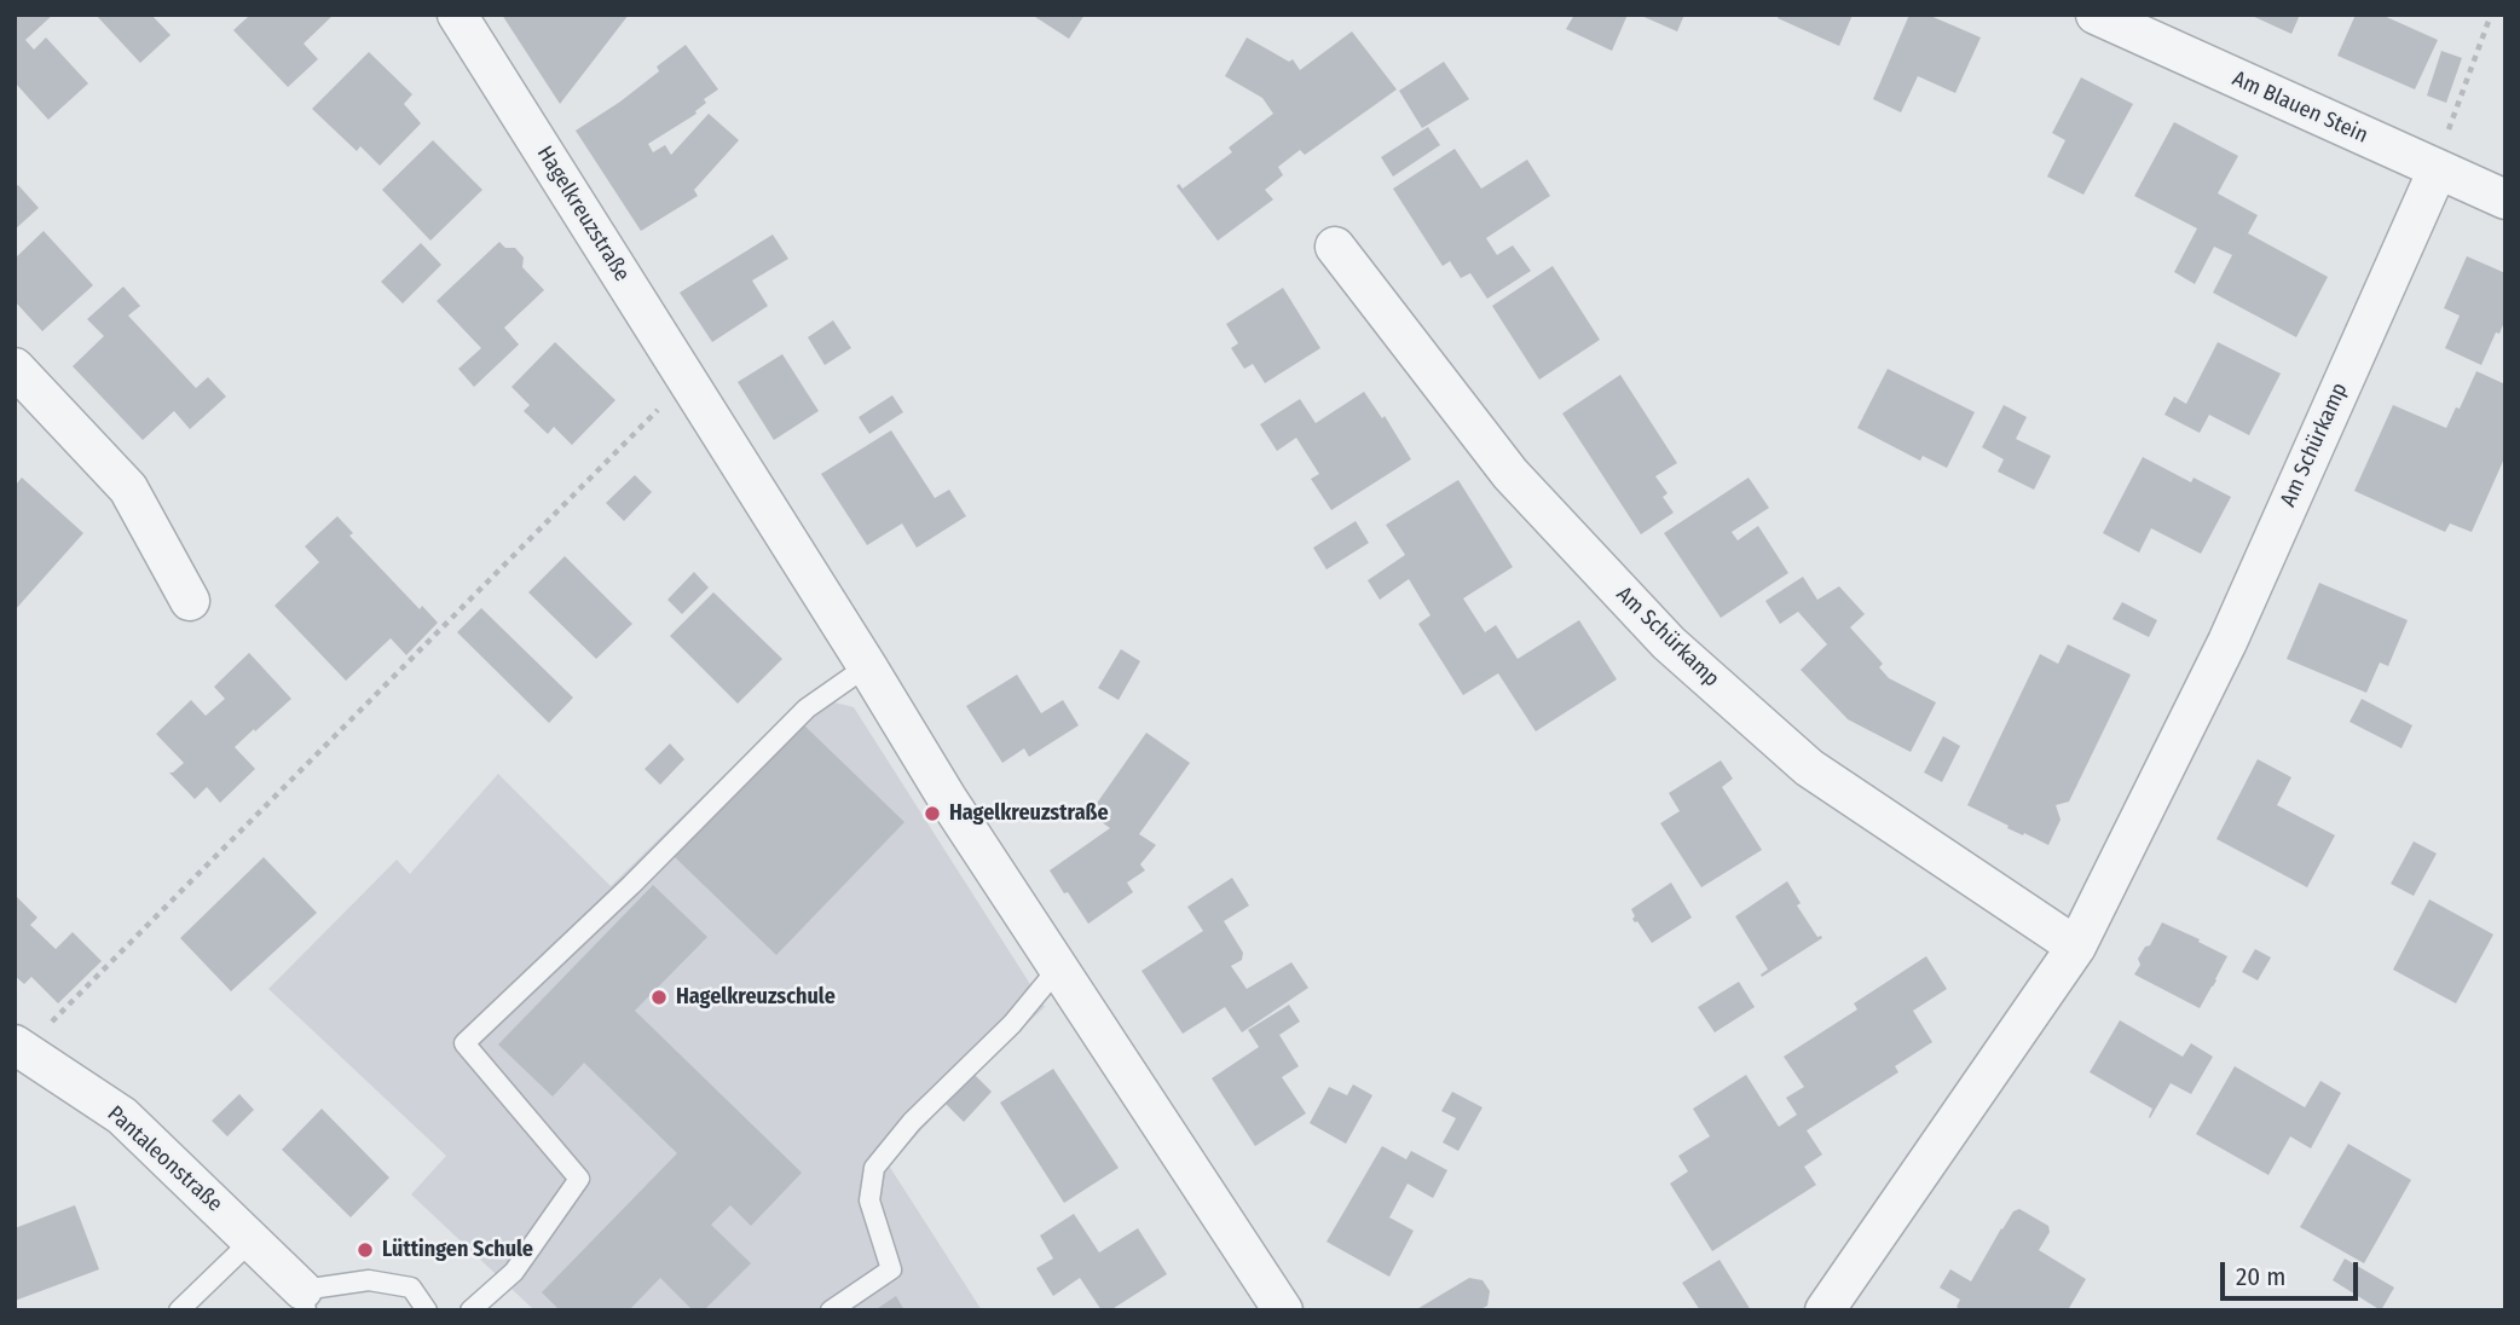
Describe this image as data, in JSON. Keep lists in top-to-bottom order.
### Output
{
  "streets": {
    "street": [
      "Am Blauen Stein",
      "Hagelkreuzstraße",
      "Am Schürkamp",
      "Pantaleonstraße"
    ]
  },
  "crossings": [
    ["Am Blauen Stein", "Am Schürkamp"]
  ],
  "places": ["Hagelkreuzstraße", "Hagelkreuzschule", "Lüttingen Schule"],
  "scale_bar": "20 m"
}
